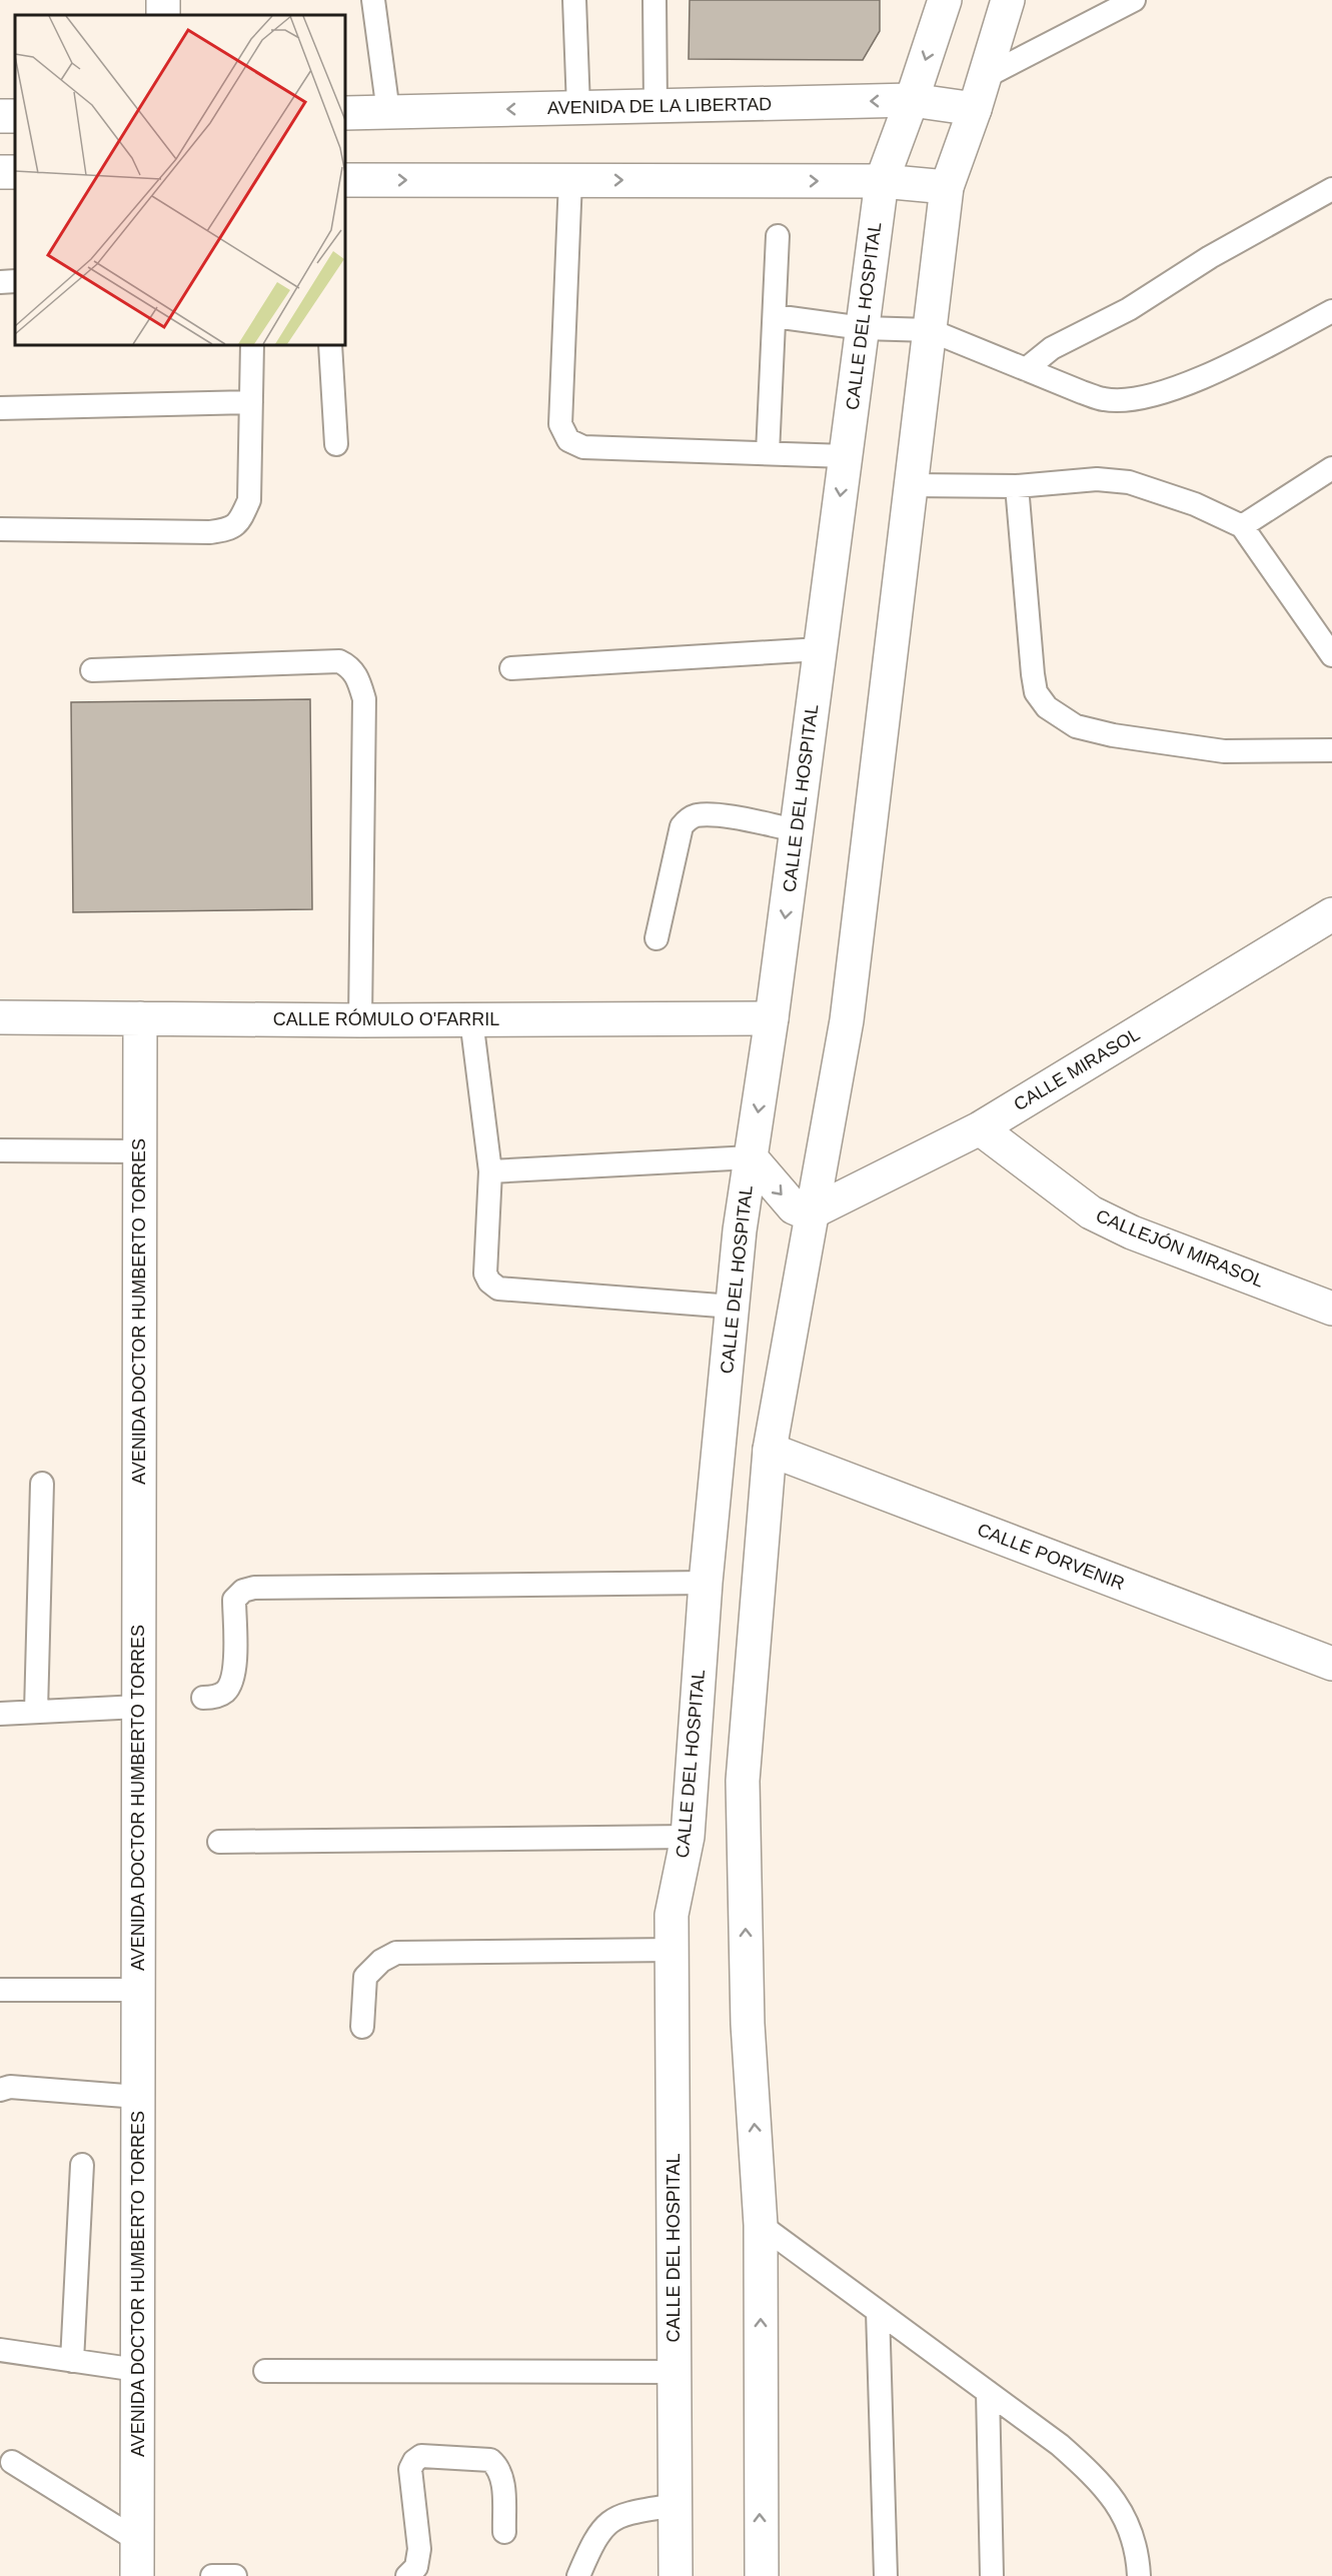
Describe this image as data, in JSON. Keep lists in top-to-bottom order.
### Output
{
  "streets": {
    "street": [
      "AVENIDA DE LA LIBERTAD",
      "CALLE DEL HOSPITAL",
      "CALLE RÓMULO O'FARRIL",
      "CALLE MIRASOL",
      "CALLEJÓN MIRASOL",
      "AVENIDA DOCTOR HUMBERTO TORRES",
      "CALLE PORVENIR"
    ]
  },
  "crossings": [
    ["AVENIDA DE LA LIBERTAD", "CALLE DEL HOSPITAL"],
    ["CALLE DEL HOSPITAL", "CALLE RÓMULO O'FARRIL"],
    ["CALLE RÓMULO O'FARRIL", "AVENIDA DOCTOR HUMBERTO TORRES"],
    ["CALLE MIRASOL", "CALLEJÓN MIRASOL"]
  ]
}
